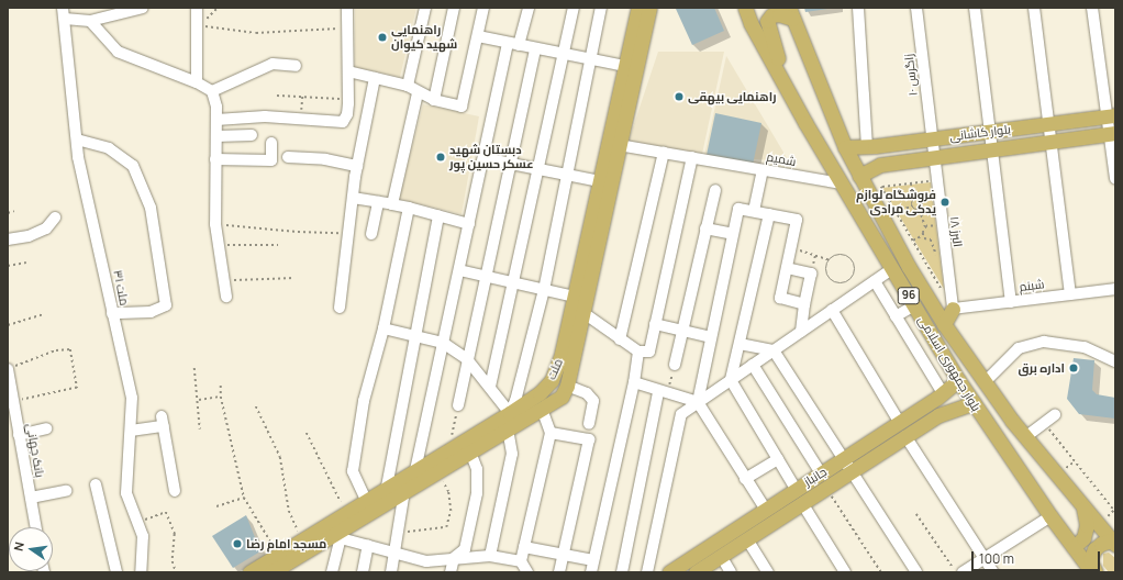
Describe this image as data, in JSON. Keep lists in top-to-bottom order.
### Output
{
  "streets": {
    "main road": [
      "بلوار کاشانی",
      "96",
      "بلوار جمهوری اسلامی",
      "ملت",
      "جانباز"
    ],
    "street": [
      "زاگرس ۱۰",
      "شمیم",
      "البرز ۱۸",
      "شبنم",
      "ملت ۳۱",
      "بانک جهانی"
    ]
  },
  "crossings": [
    ["زاگرس ۱۰", "بلوار کاشانی"],
    ["زاگرس ۱۰", "البرز ۱۸"],
    ["بلوار کاشانی", "البرز ۱۸"],
    ["بلوار کاشانی", "بلوار جمهوری اسلامی"],
    ["شمیم", "بلوار جمهوری اسلامی"],
    ["شمیم", "ملت"],
    ["البرز ۱۸", "شبنم"],
    ["بلوار جمهوری اسلامی", "جانباز"]
  ],
  "places": [
    "راهنمایی شهید کیوان",
    "راهنمایی بیهقی",
    "دبستان شهید عسکر حسین پور",
    "فروشگاه لوازم یدکی مرادی",
    "اداره برق",
    "مسجد امام رضا"
  ],
  "scale_bar": "100 m",
  "north": "left"
}
